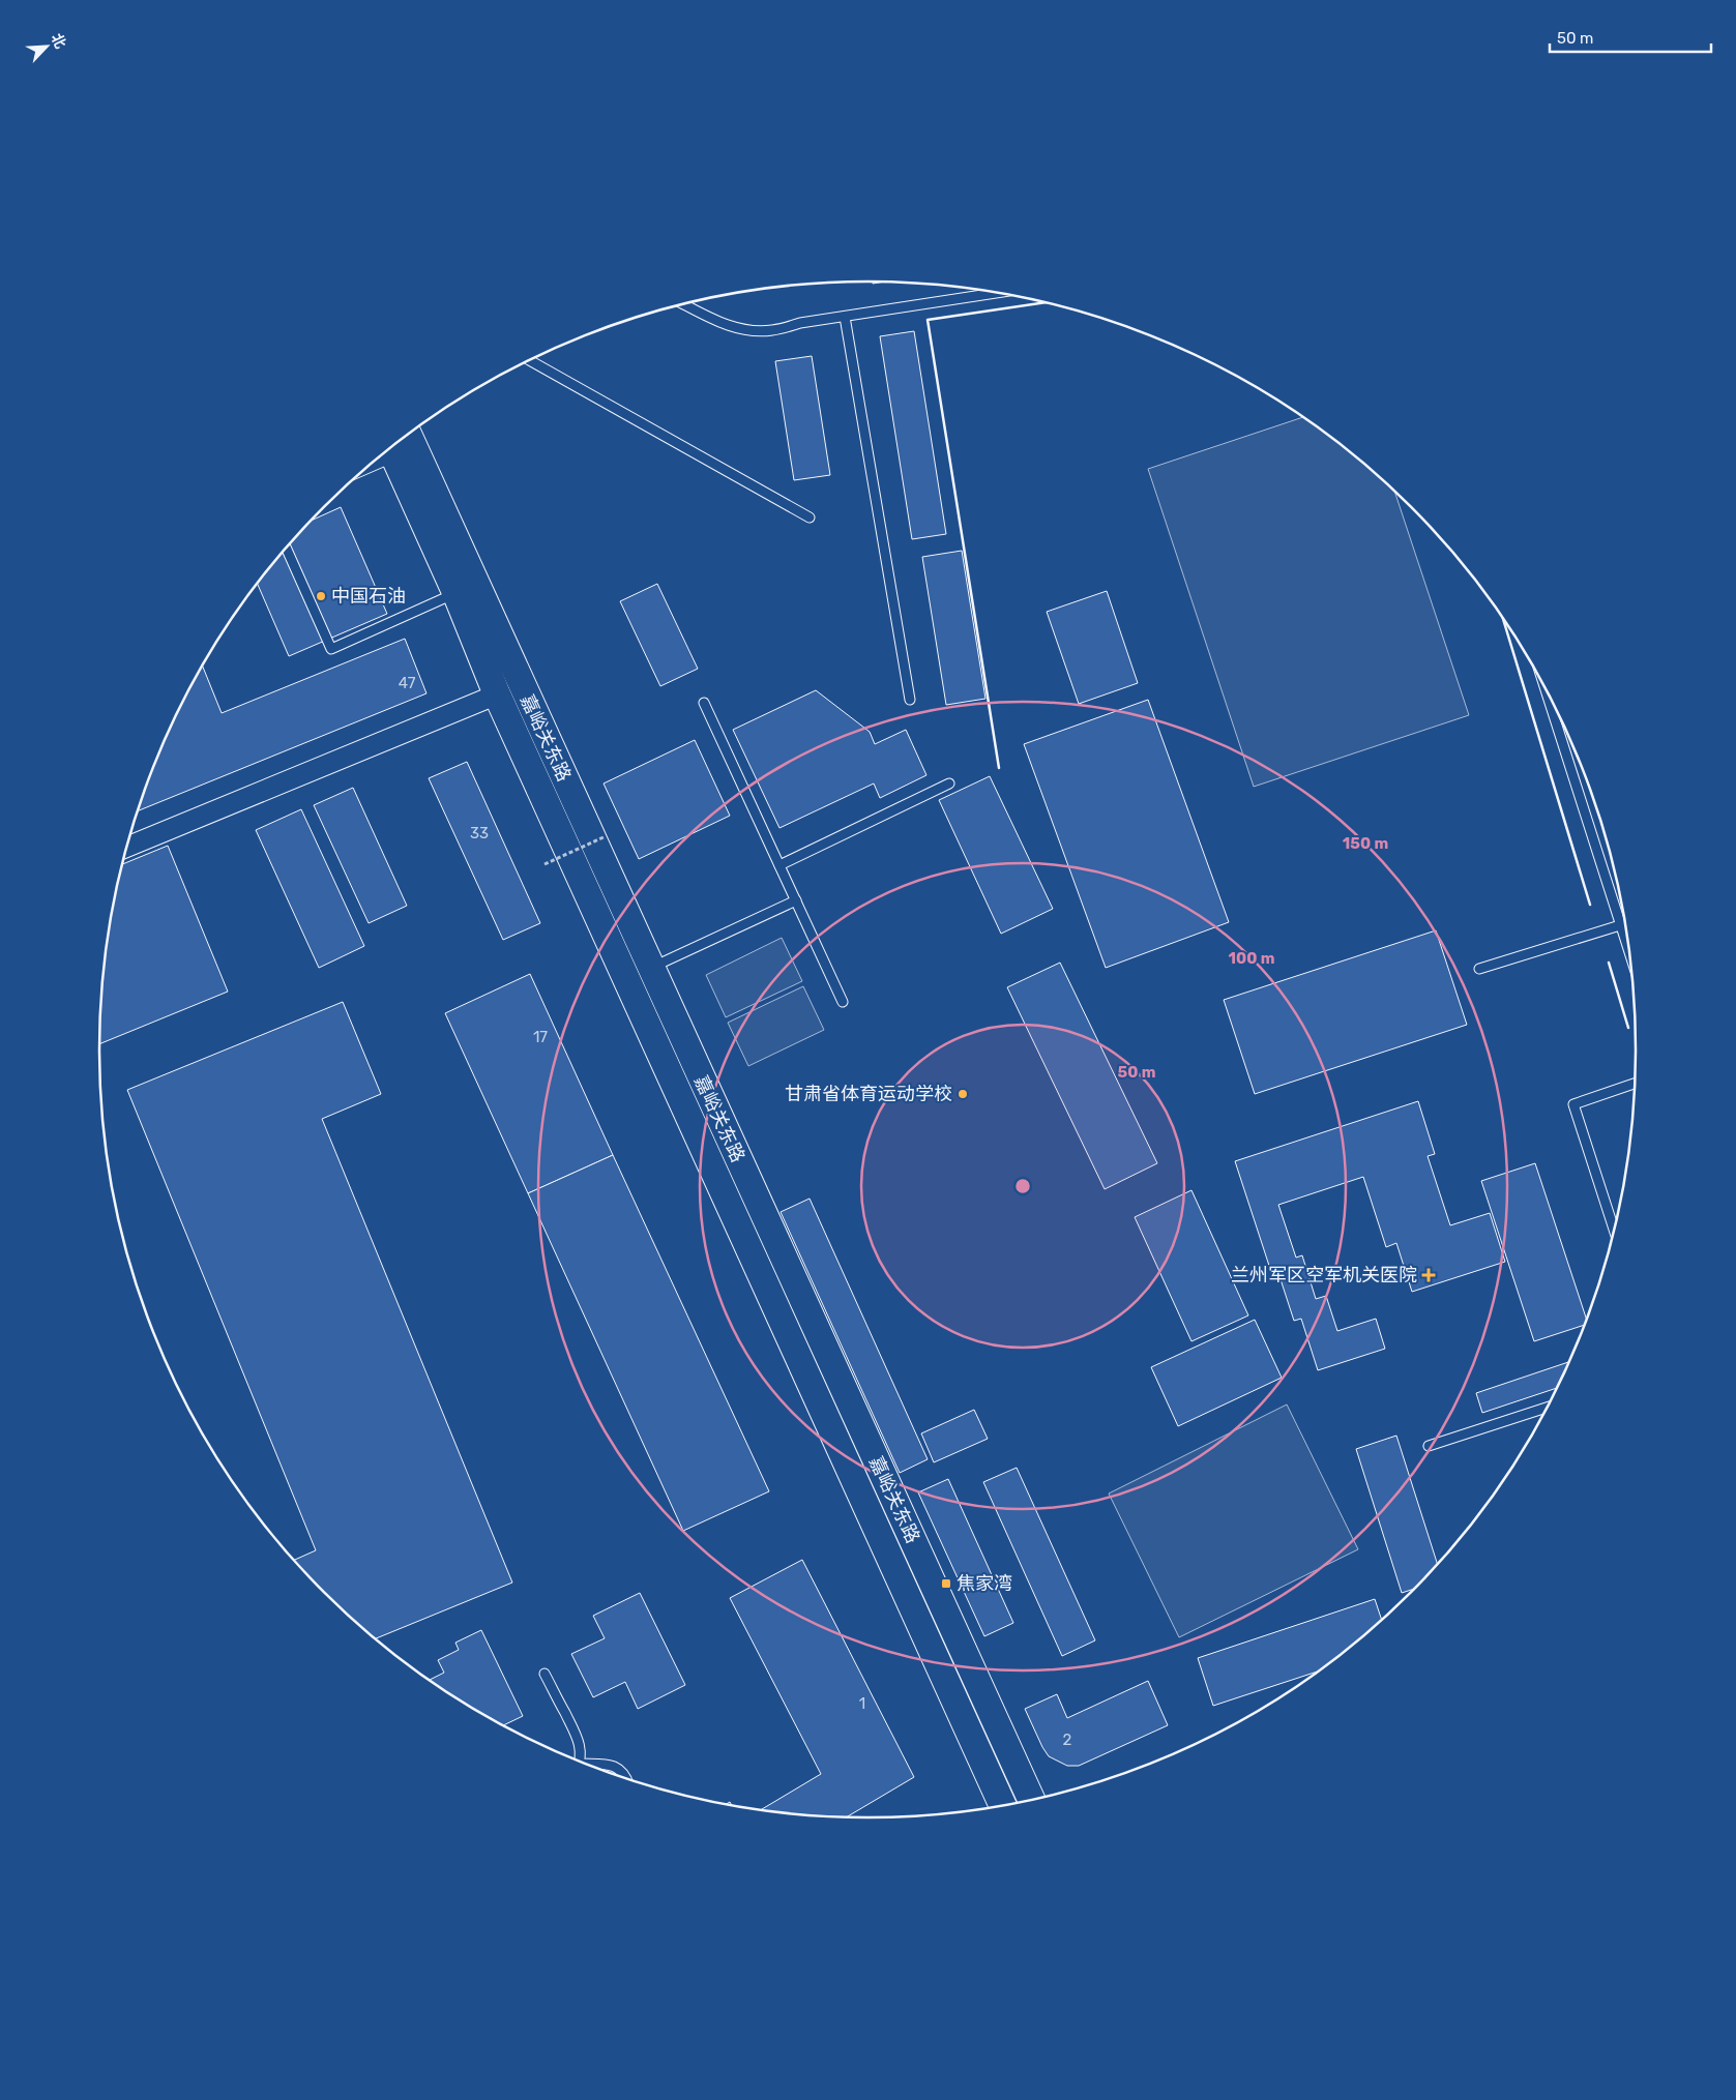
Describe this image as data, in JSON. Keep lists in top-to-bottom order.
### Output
{
  "streets": {
    "main road": ["嘉峪关东路"]
  },
  "places": {
    "other": ["中国石油", "甘肃省体育运动学校"],
    "health": ["兰州军区空军机关医院"],
    "transit": ["焦家湾"]
  },
  "house_numbers": [
    "47",
    "33",
    "17",
    "1",
    "2"
  ],
  "scale_bar": "50 m",
  "north": "top right",
  "rings": ["150 m", "100 m", "50 m"]
}
